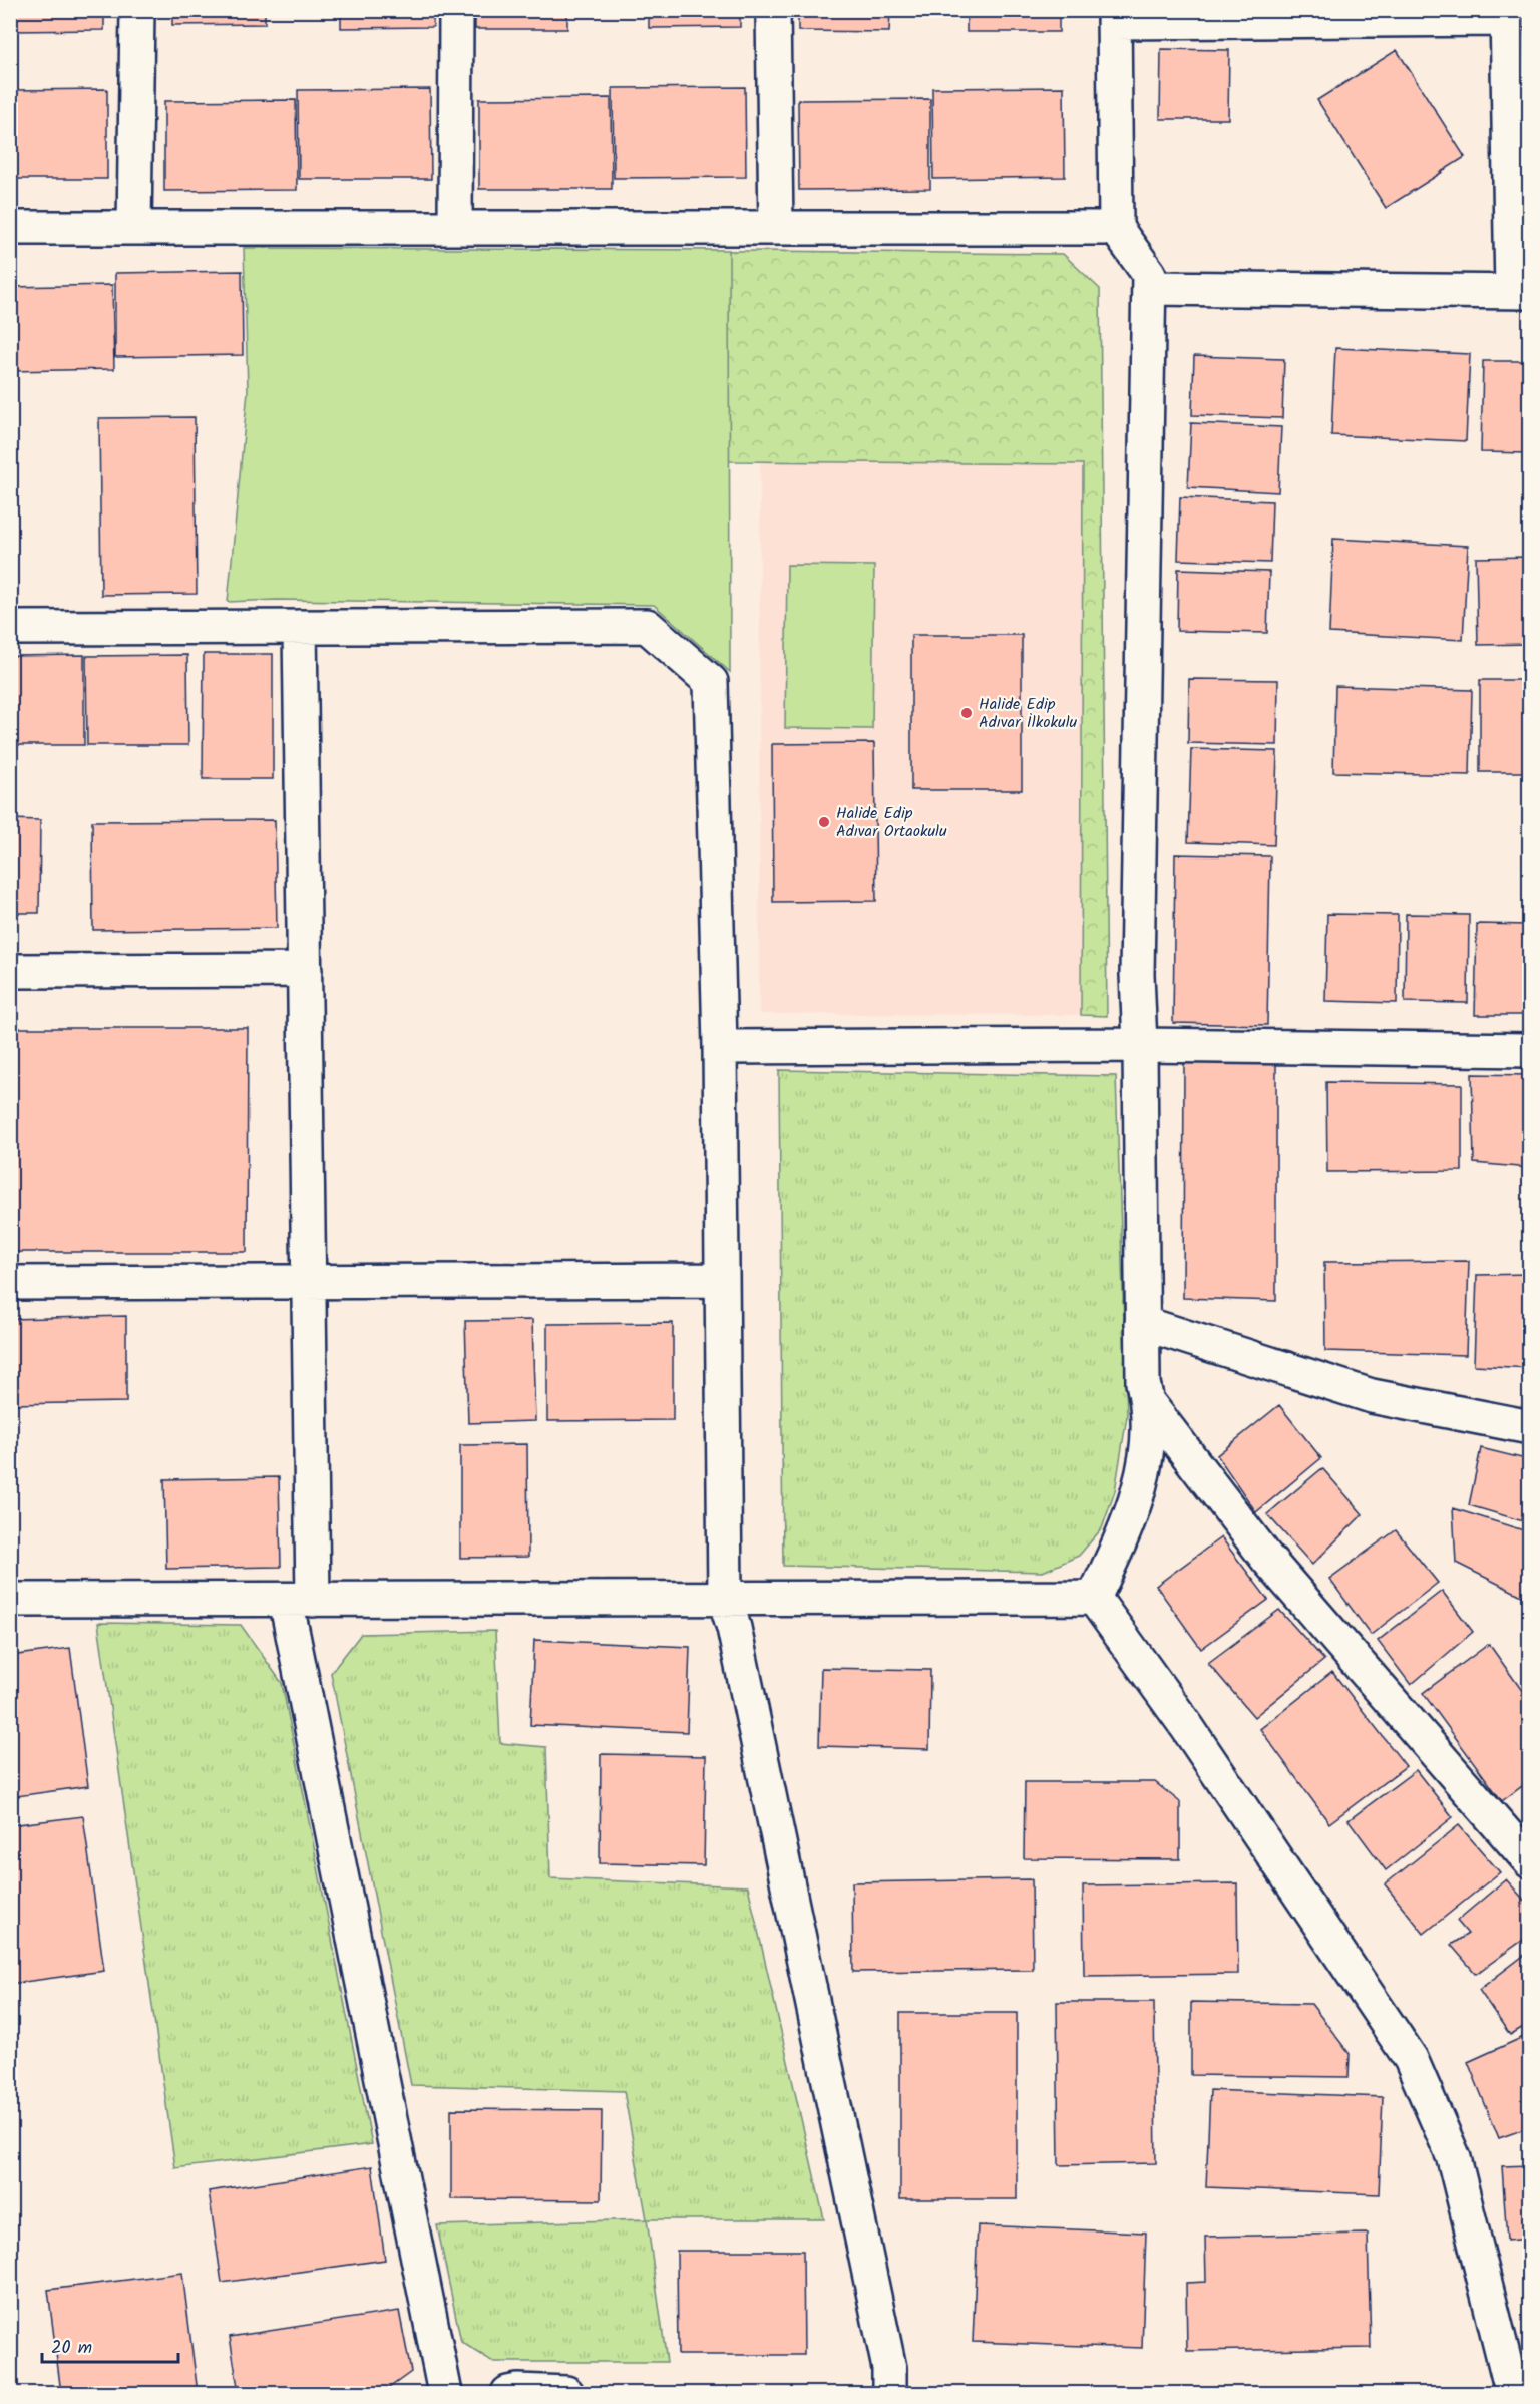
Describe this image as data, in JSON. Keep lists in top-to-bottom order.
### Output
{
  "places": ["Halide Edip Adıvar İlkokulu", "Halide Edip Adıvar Ortaokulu"],
  "scale_bar": "20 m"
}
